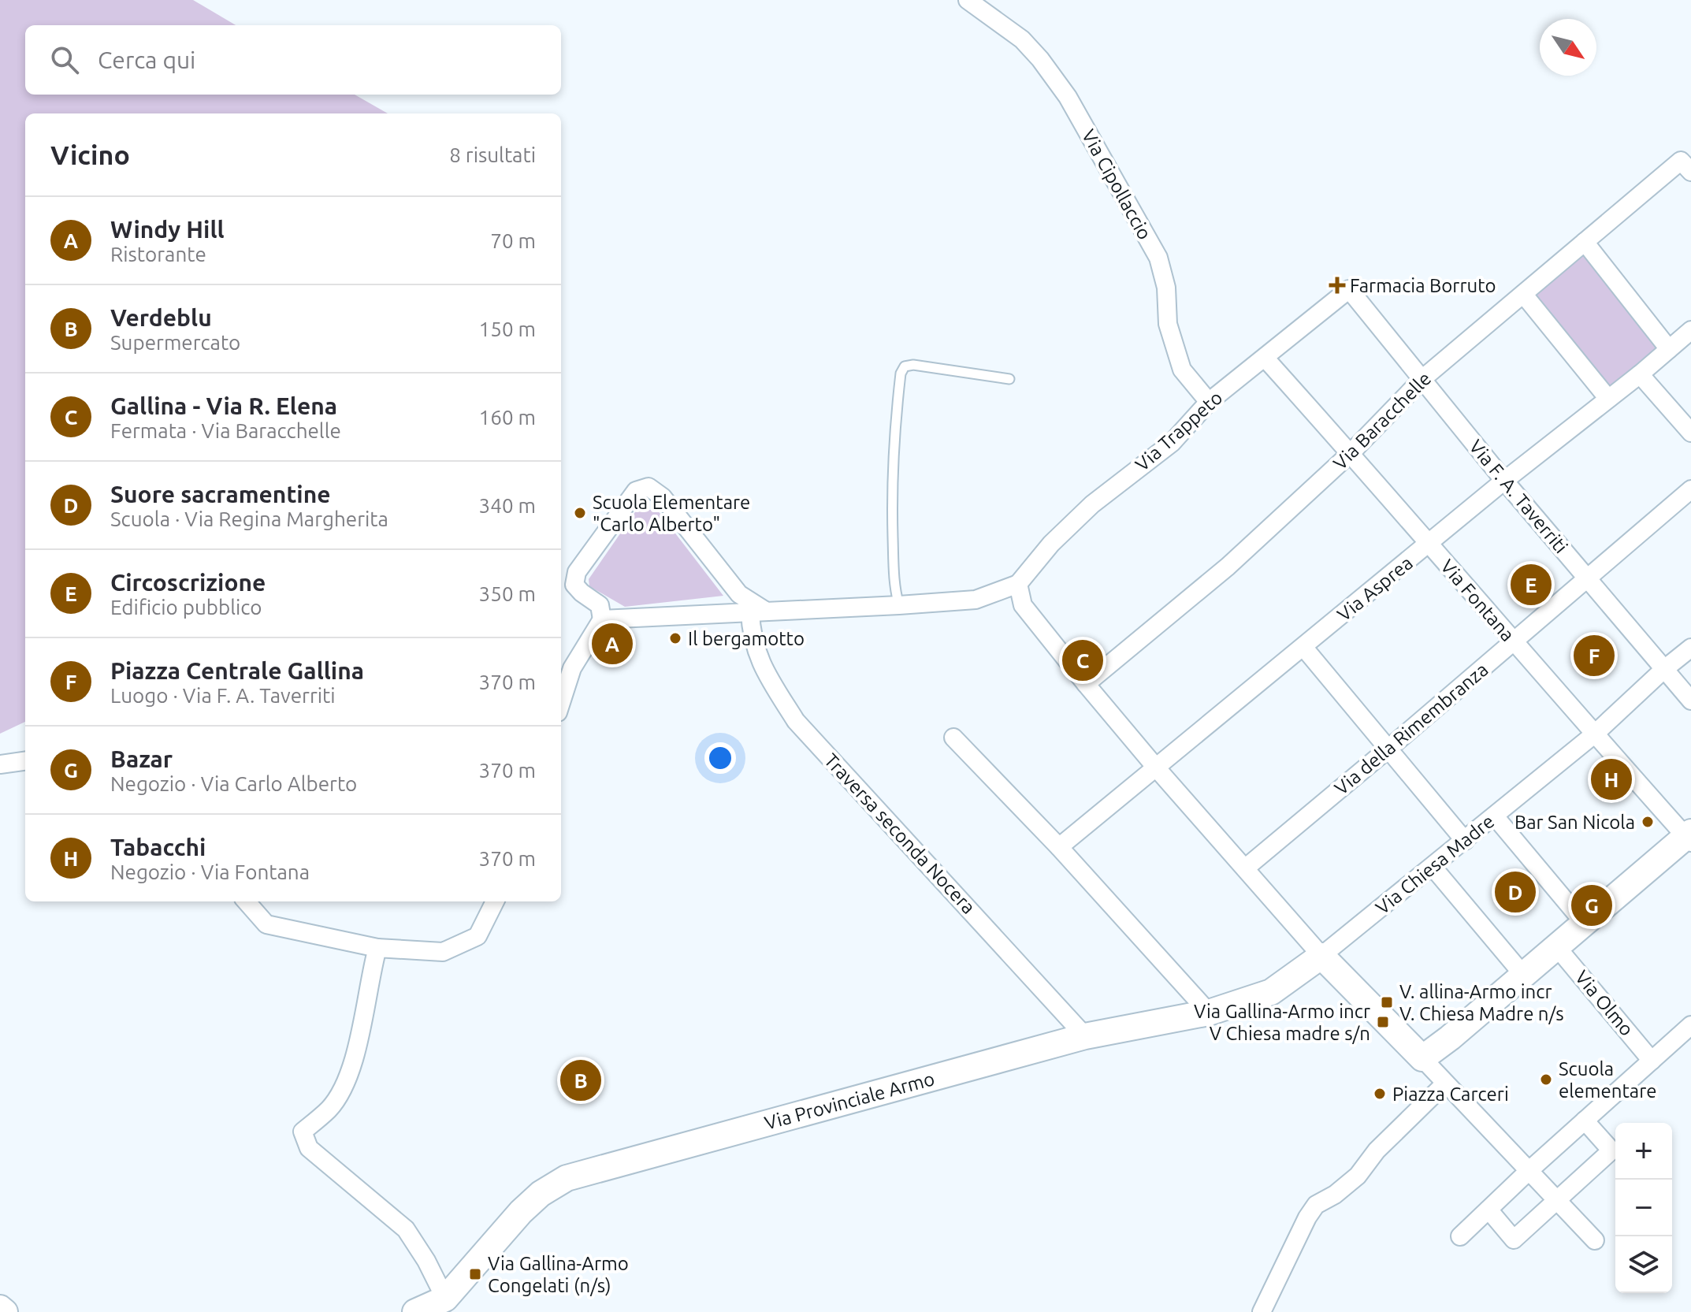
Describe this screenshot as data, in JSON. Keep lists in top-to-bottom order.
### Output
{
  "streets": {
    "street": [
      "Via Cipollaccio",
      "Via Baracchelle",
      "Via Trappeto",
      "Via F. A. Taverriti",
      "Via Asprea",
      "Via Fontana",
      "Via della Rimembranza",
      "Traversa seconda Nocera",
      "Via Chiesa Madre",
      "Via Olmo",
      "Via Provinciale Armo"
    ]
  },
  "crossings": [
    ["Via Cipollaccio", "Via Trappeto"],
    ["Via Baracchelle", "Via F. A. Taverriti"],
    ["Via Baracchelle", "Via Fontana"],
    ["Via Trappeto", "Via F. A. Taverriti"],
    ["Via Trappeto", "Via Fontana"],
    ["Via F. A. Taverriti", "Via Asprea"],
    ["Via F. A. Taverriti", "Via della Rimembranza"],
    ["Via F. A. Taverriti", "Via Chiesa Madre"],
    ["Via Asprea", "Via Fontana"],
    ["Via Fontana", "Via della Rimembranza"],
    ["Via Fontana", "Via Chiesa Madre"],
    ["Traversa seconda Nocera", "Via Provinciale Armo"],
    ["Via Chiesa Madre", "Via Provinciale Armo"]
  ],
  "places": {
    "health": ["Farmacia Borruto"],
    "other": [
      "Scuola Elementare \"Carlo Alberto\"",
      "Il bergamotto",
      "Bar San Nicola",
      "Scuola elementare",
      "Piazza Carceri"
    ],
    "transit": ["V. allina-Armo incr V. Chiesa Madre n/s", "Via Gallina-Armo incr V Chiesa madre s/n", "Via Gallina-Armo Congelati (n/s)"]
  },
  "north": "bottom right",
  "page": {
    "search": "Cerca qui",
    "heading": ["Vicino", "8 risultati"],
    "list": [
      {
        "mark": "A",
        "name": "Windy Hill",
        "note": "Ristorante",
        "value": "70 m"
      },
      {
        "mark": "B",
        "name": "Verdeblu",
        "note": "Supermercato",
        "value": "150 m"
      },
      {
        "mark": "C",
        "name": "Gallina - Via R. Elena",
        "note": "Fermata · Via Baracchelle",
        "value": "160 m"
      },
      {
        "mark": "D",
        "name": "Suore sacramentine",
        "note": "Scuola · Via Regina Margherita",
        "value": "340 m"
      },
      {
        "mark": "E",
        "name": "Circoscrizione",
        "note": "Edificio pubblico",
        "value": "350 m"
      },
      {
        "mark": "F",
        "name": "Piazza Centrale Gallina",
        "note": "Luogo · Via F. A. Taverriti",
        "value": "370 m"
      },
      {
        "mark": "G",
        "name": "Bazar",
        "note": "Negozio · Via Carlo Alberto",
        "value": "370 m"
      },
      {
        "mark": "H",
        "name": "Tabacchi",
        "note": "Negozio · Via Fontana",
        "value": "370 m"
      }
    ],
    "pins": [
      "E",
      "A",
      "F",
      "C",
      "H",
      "D",
      "G",
      "B"
    ],
    "map_buttons": ["+", "−"]
  }
}
